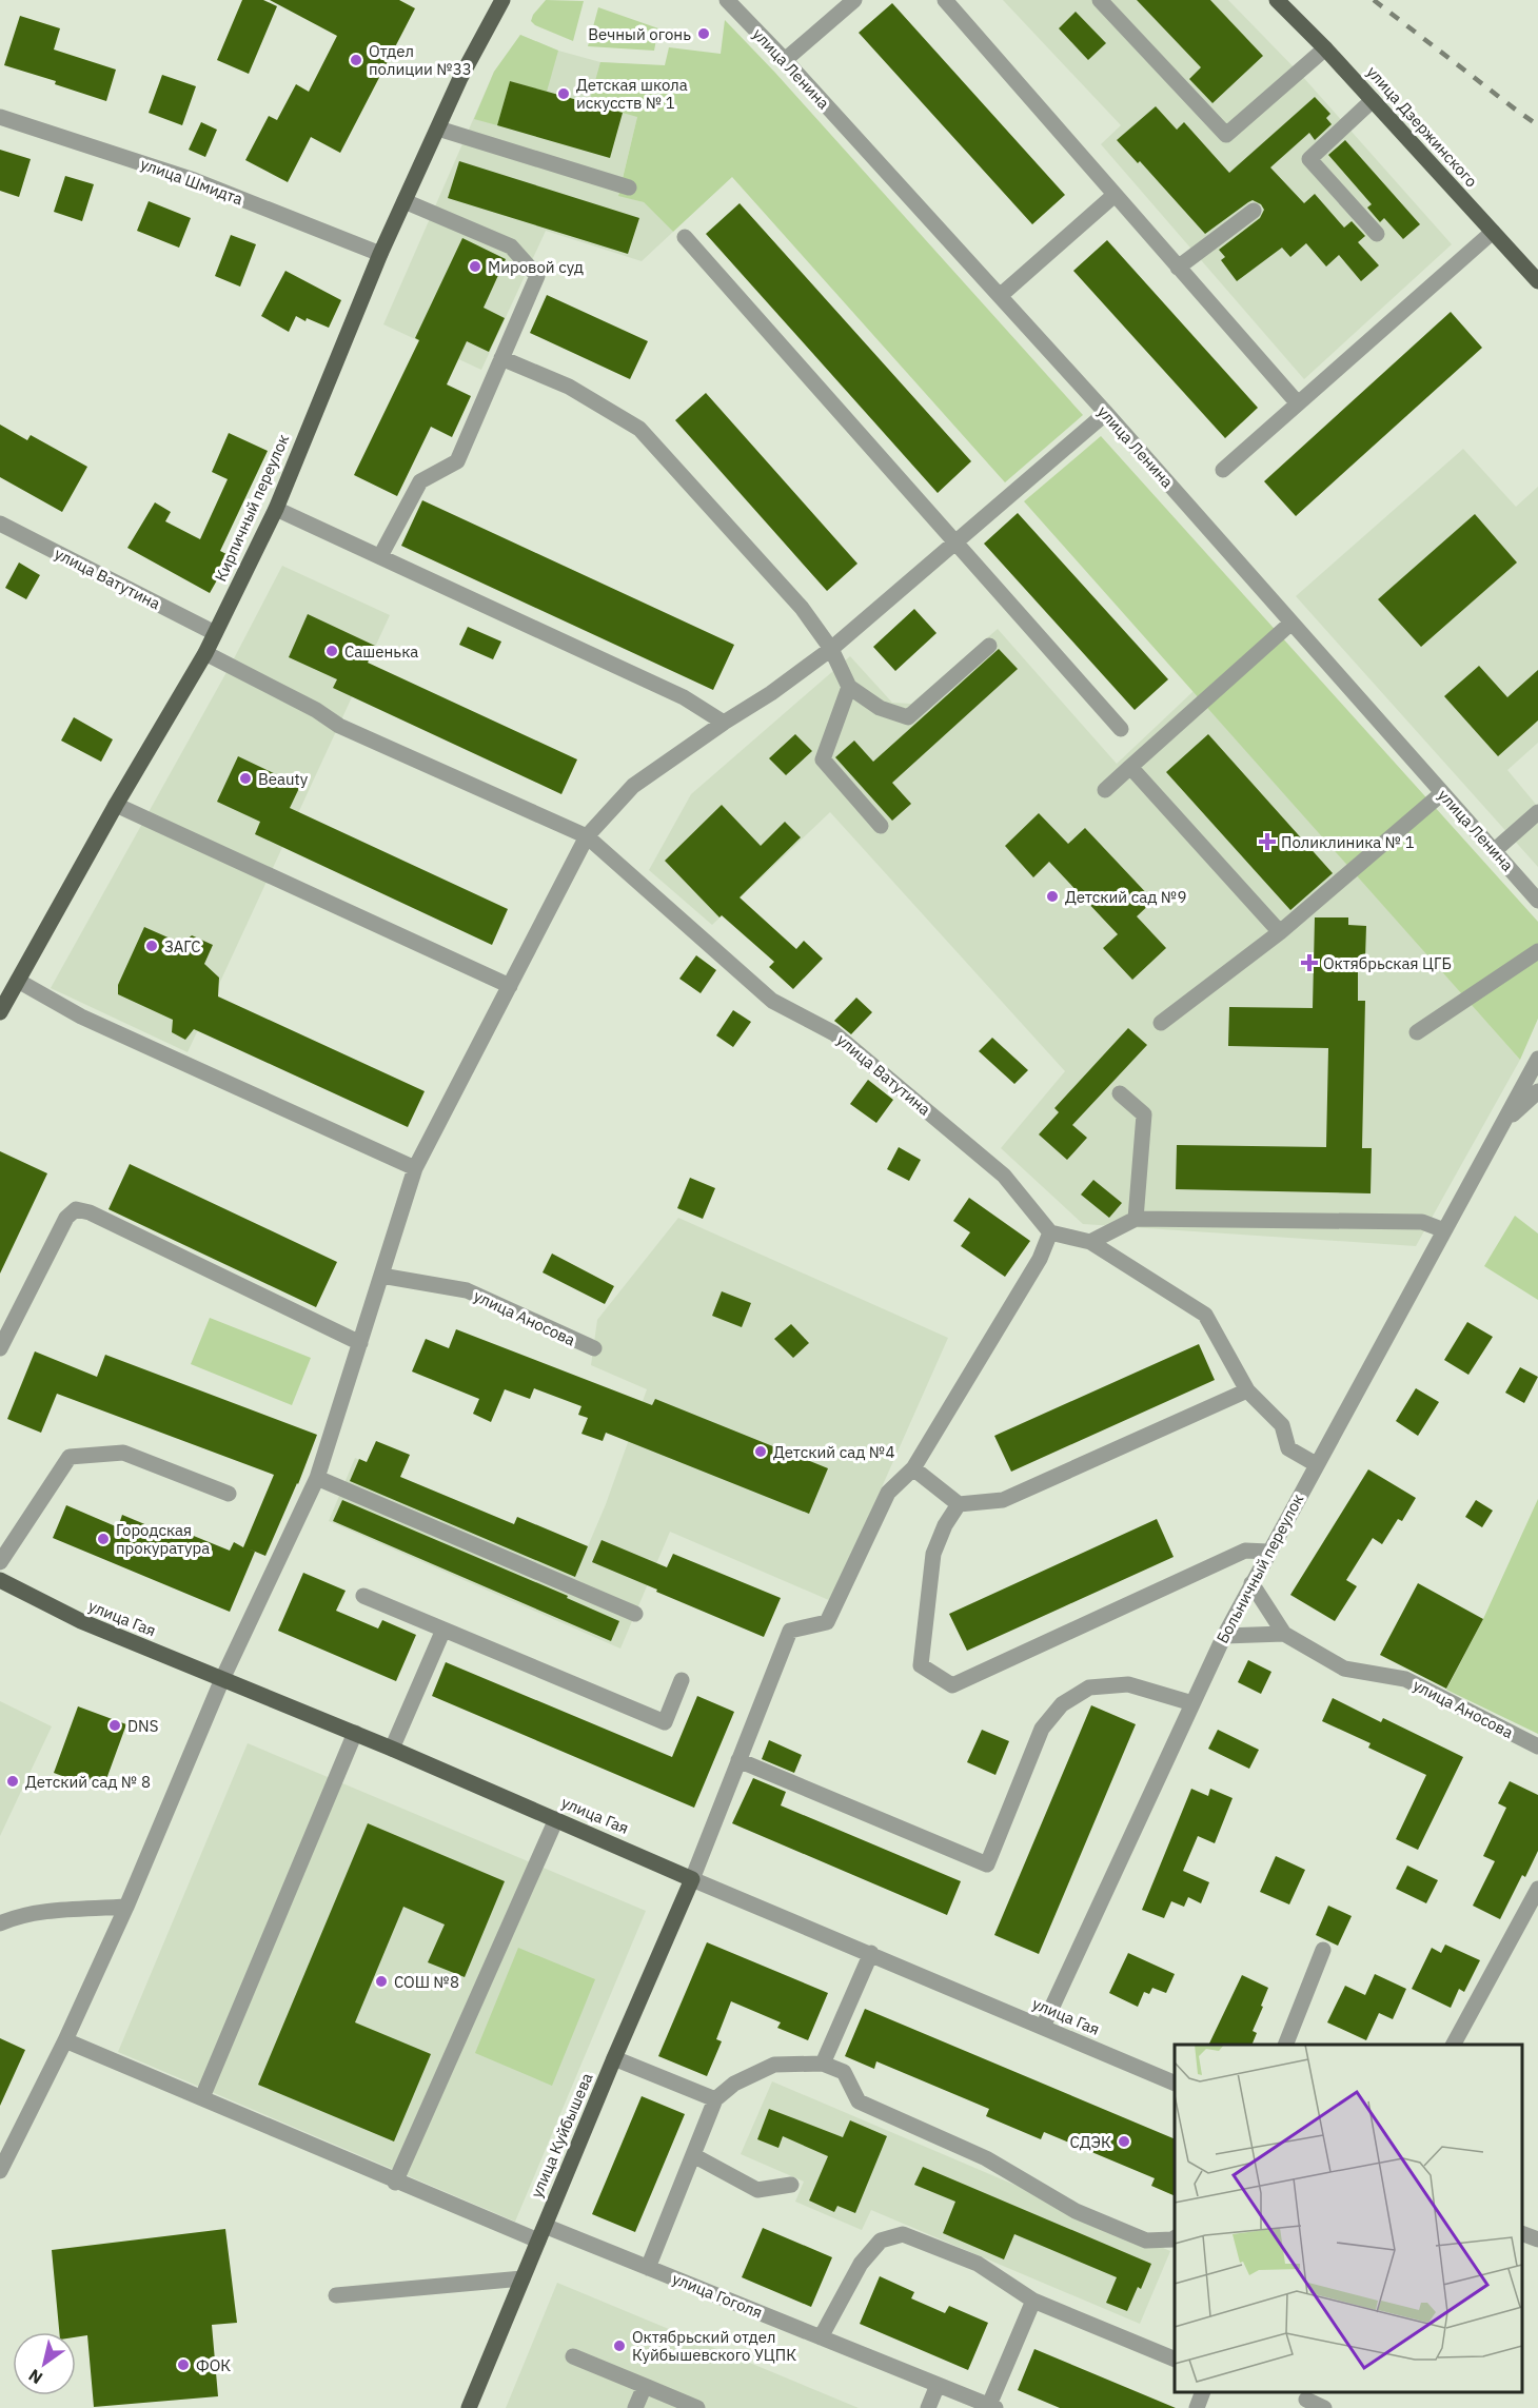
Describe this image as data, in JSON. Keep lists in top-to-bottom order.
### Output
{
  "streets": {
    "main road": [
      "улица Дзержинского",
      "Кирпичный переулок",
      "улица Гая",
      "улица Куйбышева"
    ],
    "street": [
      "улица Ленина",
      "улица Шмидта",
      "улица Ватутина",
      "улица Аносова",
      "Больничный переулок",
      "улица Гоголя"
    ]
  },
  "crossings": [
    ["улица Шмидта", "Кирпичный переулок"],
    ["Кирпичный переулок", "улица Ватутина"],
    ["улица Аносова", "Больничный переулок"],
    ["Больничный переулок", "улица Гая"],
    ["улица Гая", "улица Куйбышева"],
    ["улица Куйбышева", "улица Гоголя"]
  ],
  "places": {
    "other": [
      "Вечный огонь",
      "Отдел полиции №33",
      "Детская школа искусств № 1",
      "Мировой суд",
      "Сашенька",
      "Beauty",
      "Детский сад №9",
      "ЗАГС",
      "Детский сад №4",
      "Городская прокуратура",
      "DNS",
      "Детский сад № 8",
      "СОШ №8",
      "СДЭК",
      "Октябрьский отдел Куйбышевского УЦПК",
      "ФОК"
    ],
    "health": ["Поликлиника № 1", "Октябрьская ЦГБ"]
  },
  "north": "bottom left"
}
